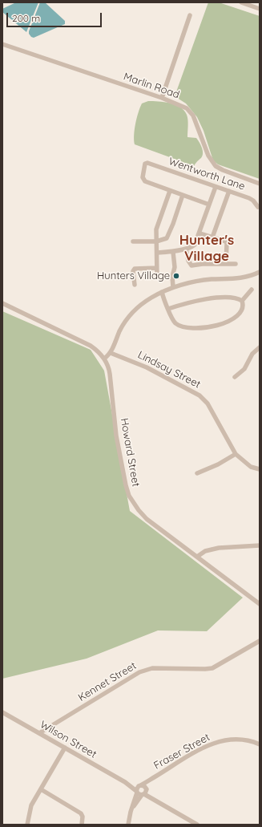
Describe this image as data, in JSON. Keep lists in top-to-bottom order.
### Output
{
  "streets": {
    "street": [
      "Marlin Road",
      "Wentworth Lane",
      "Lindsay Street",
      "Howard Street",
      "Kennet Street",
      "Wilson Street",
      "Fraser Street"
    ]
  },
  "crossings": [
    ["Kennet Street", "Wilson Street"],
    ["Wilson Street", "Fraser Street"]
  ],
  "districts": ["Hunter's Village"],
  "places": ["Hunters Village"],
  "scale_bar": "200 m"
}
